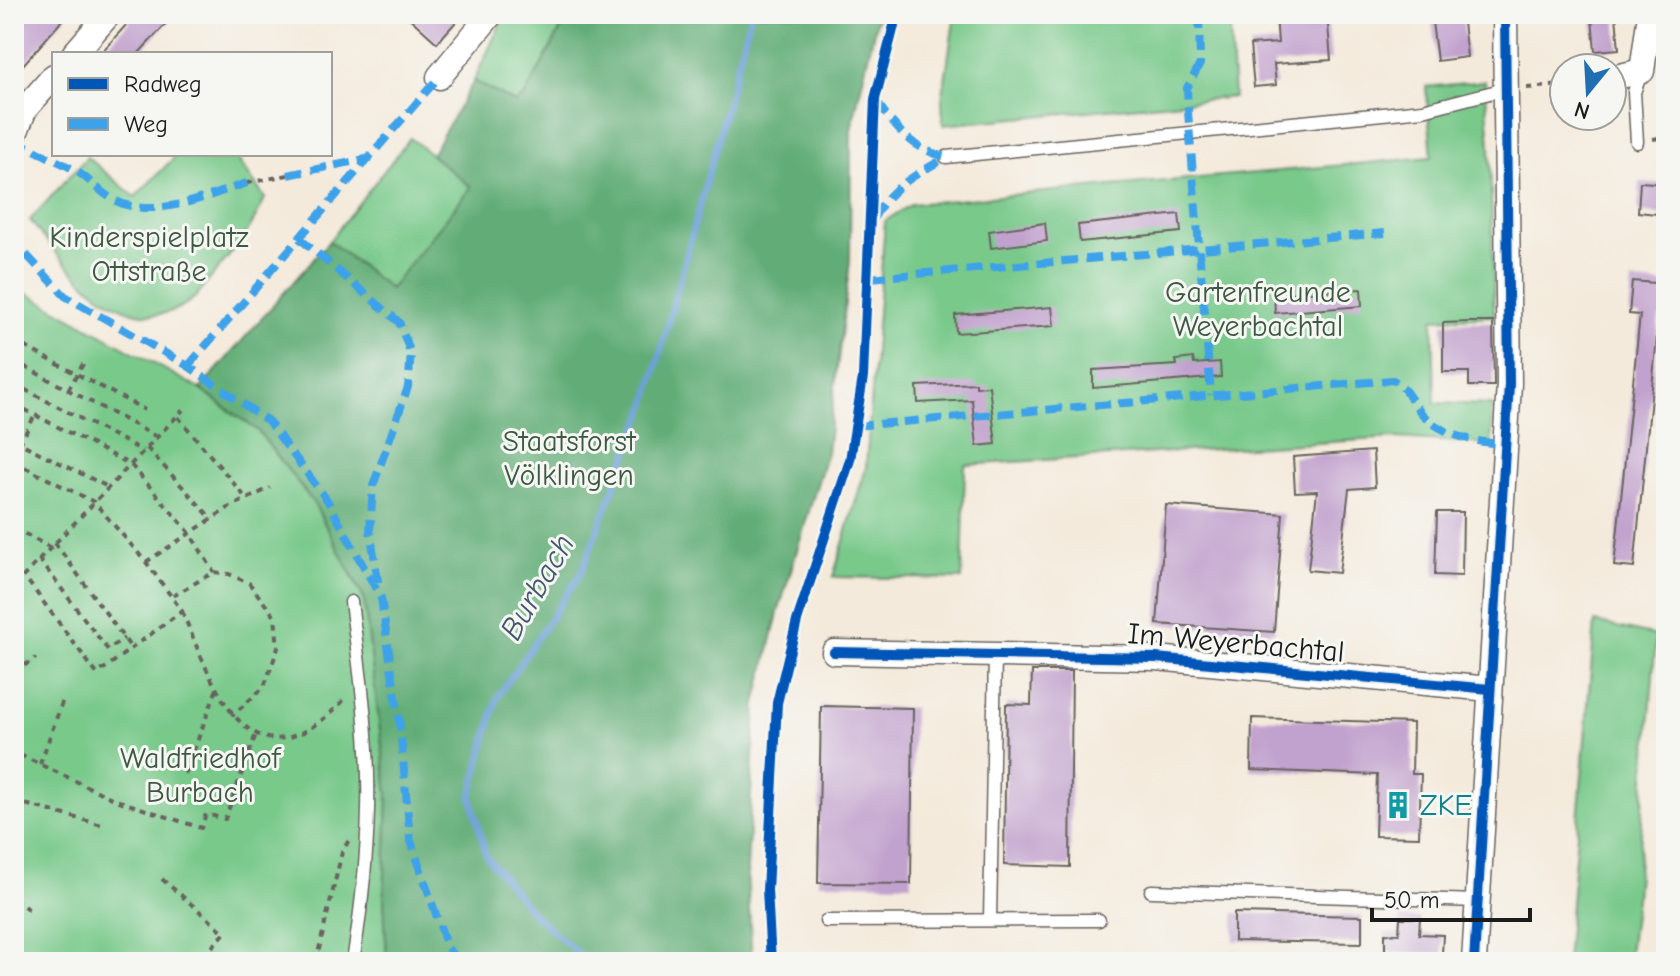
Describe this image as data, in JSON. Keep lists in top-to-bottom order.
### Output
{
  "streets": {
    "street": ["Im Weyerbachtal"]
  },
  "water": ["Burbach"],
  "parks": [
    "Kinderspielplatz Ottstraße",
    "Gartenfreunde Weyerbachtal",
    "Staatsforst Völklingen",
    "Waldfriedhof Burbach"
  ],
  "places": {
    "building": ["ZKE"]
  },
  "legend": ["Radweg", "Weg"],
  "scale_bar": "50 m",
  "north": "bottom"
}
